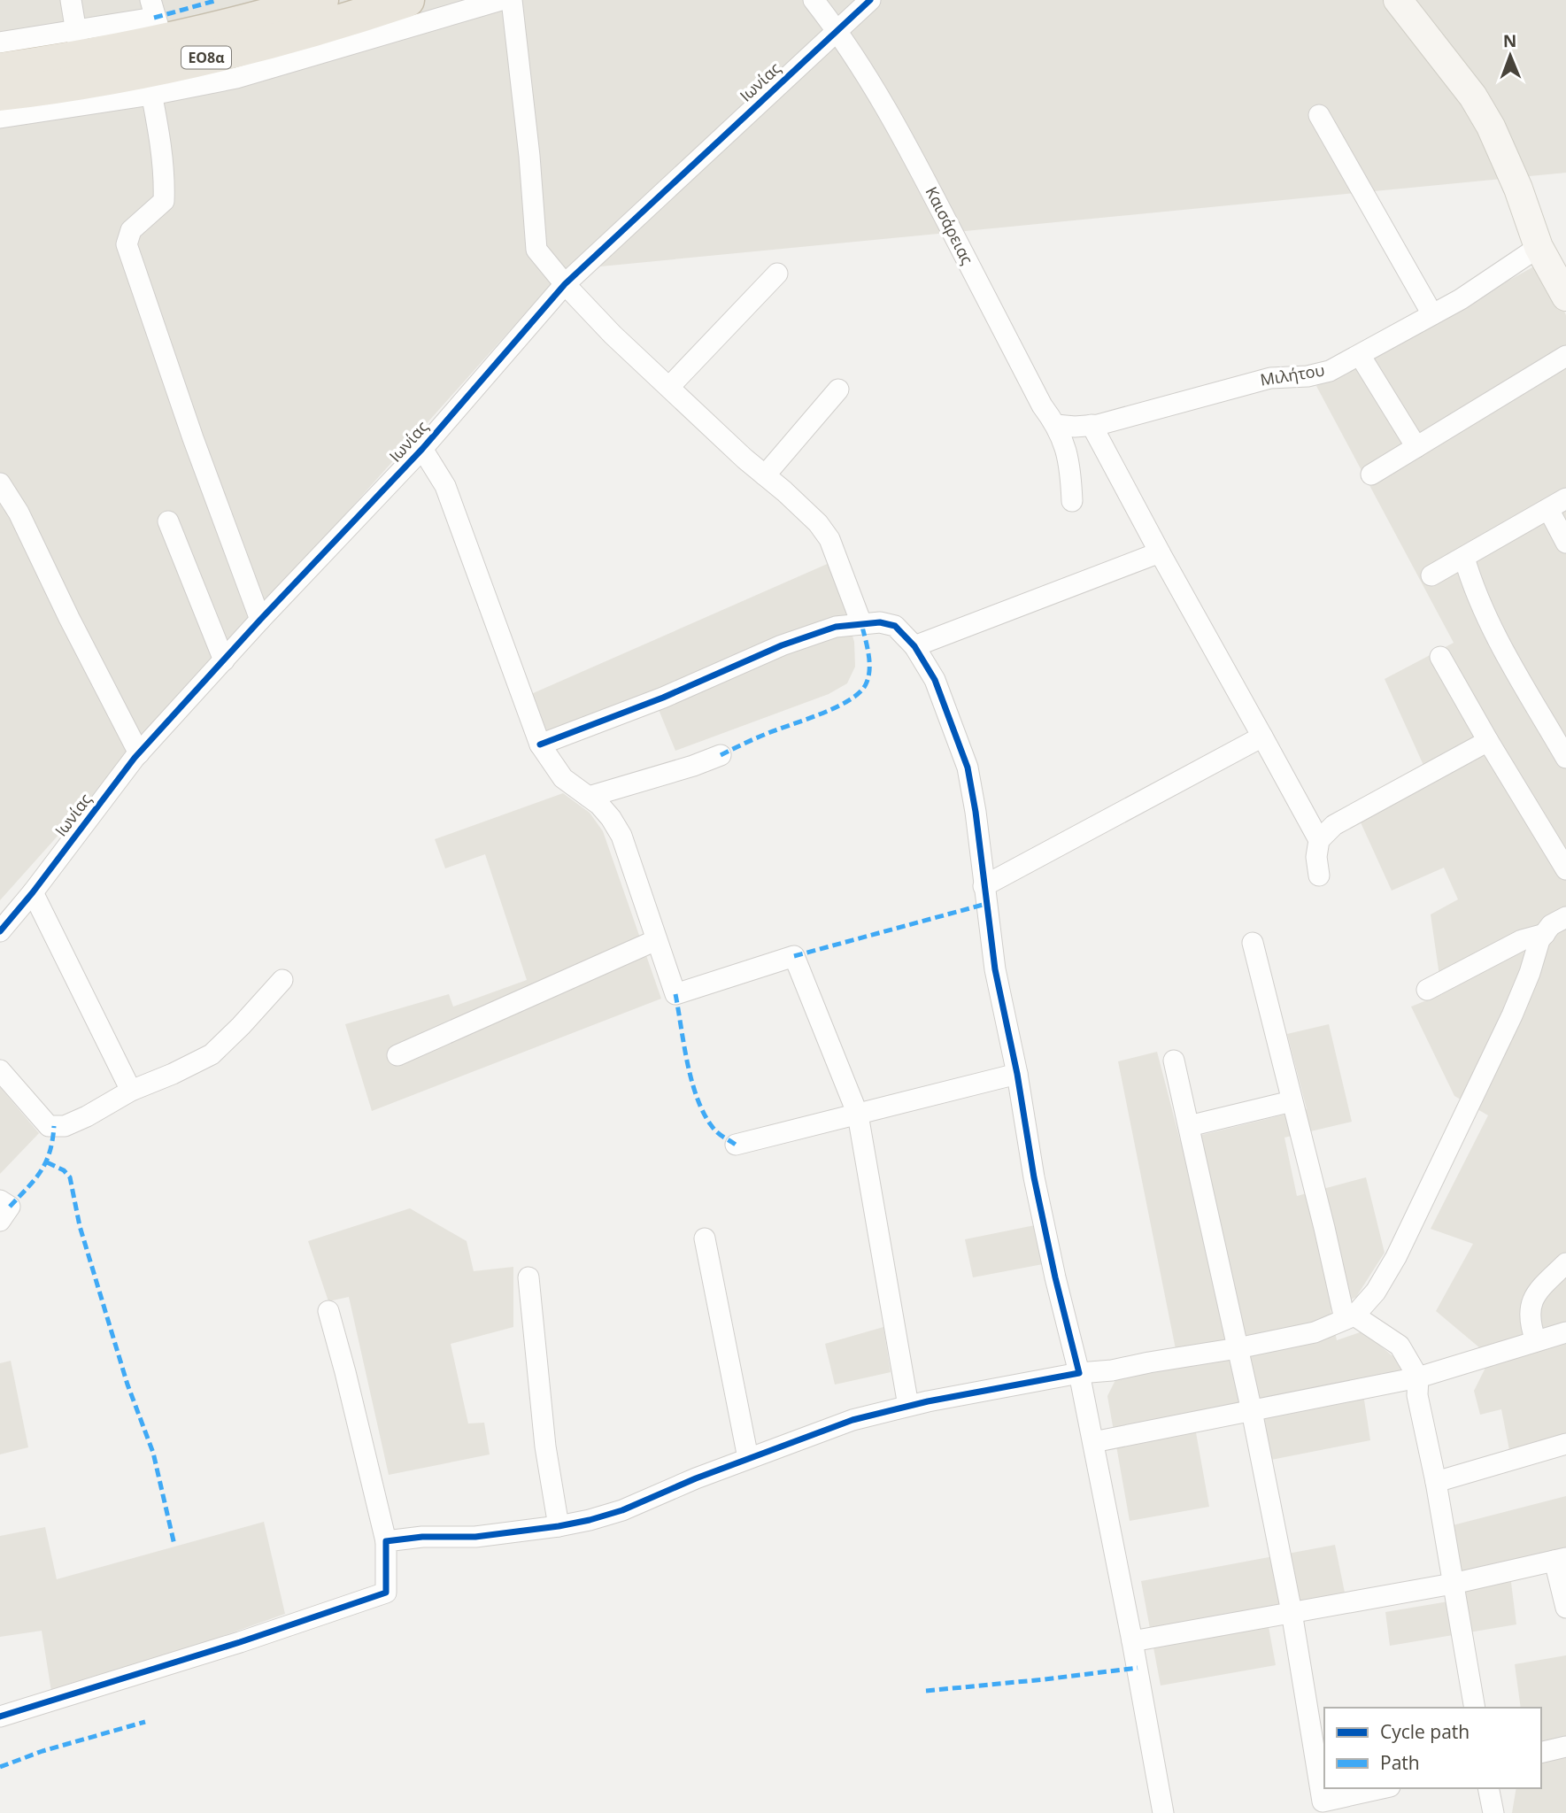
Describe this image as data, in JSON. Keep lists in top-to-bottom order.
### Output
{
  "streets": {
    "highway": ["ΕΟ8α"],
    "street": ["Ιωνίας", "Καισάρειας", "Μιλήτου"]
  },
  "crossings": [
    ["Ιωνίας", "Καισάρειας"],
    ["Καισάρειας", "Μιλήτου"]
  ],
  "legend": ["Cycle path", "Path"],
  "north": "top"
}
